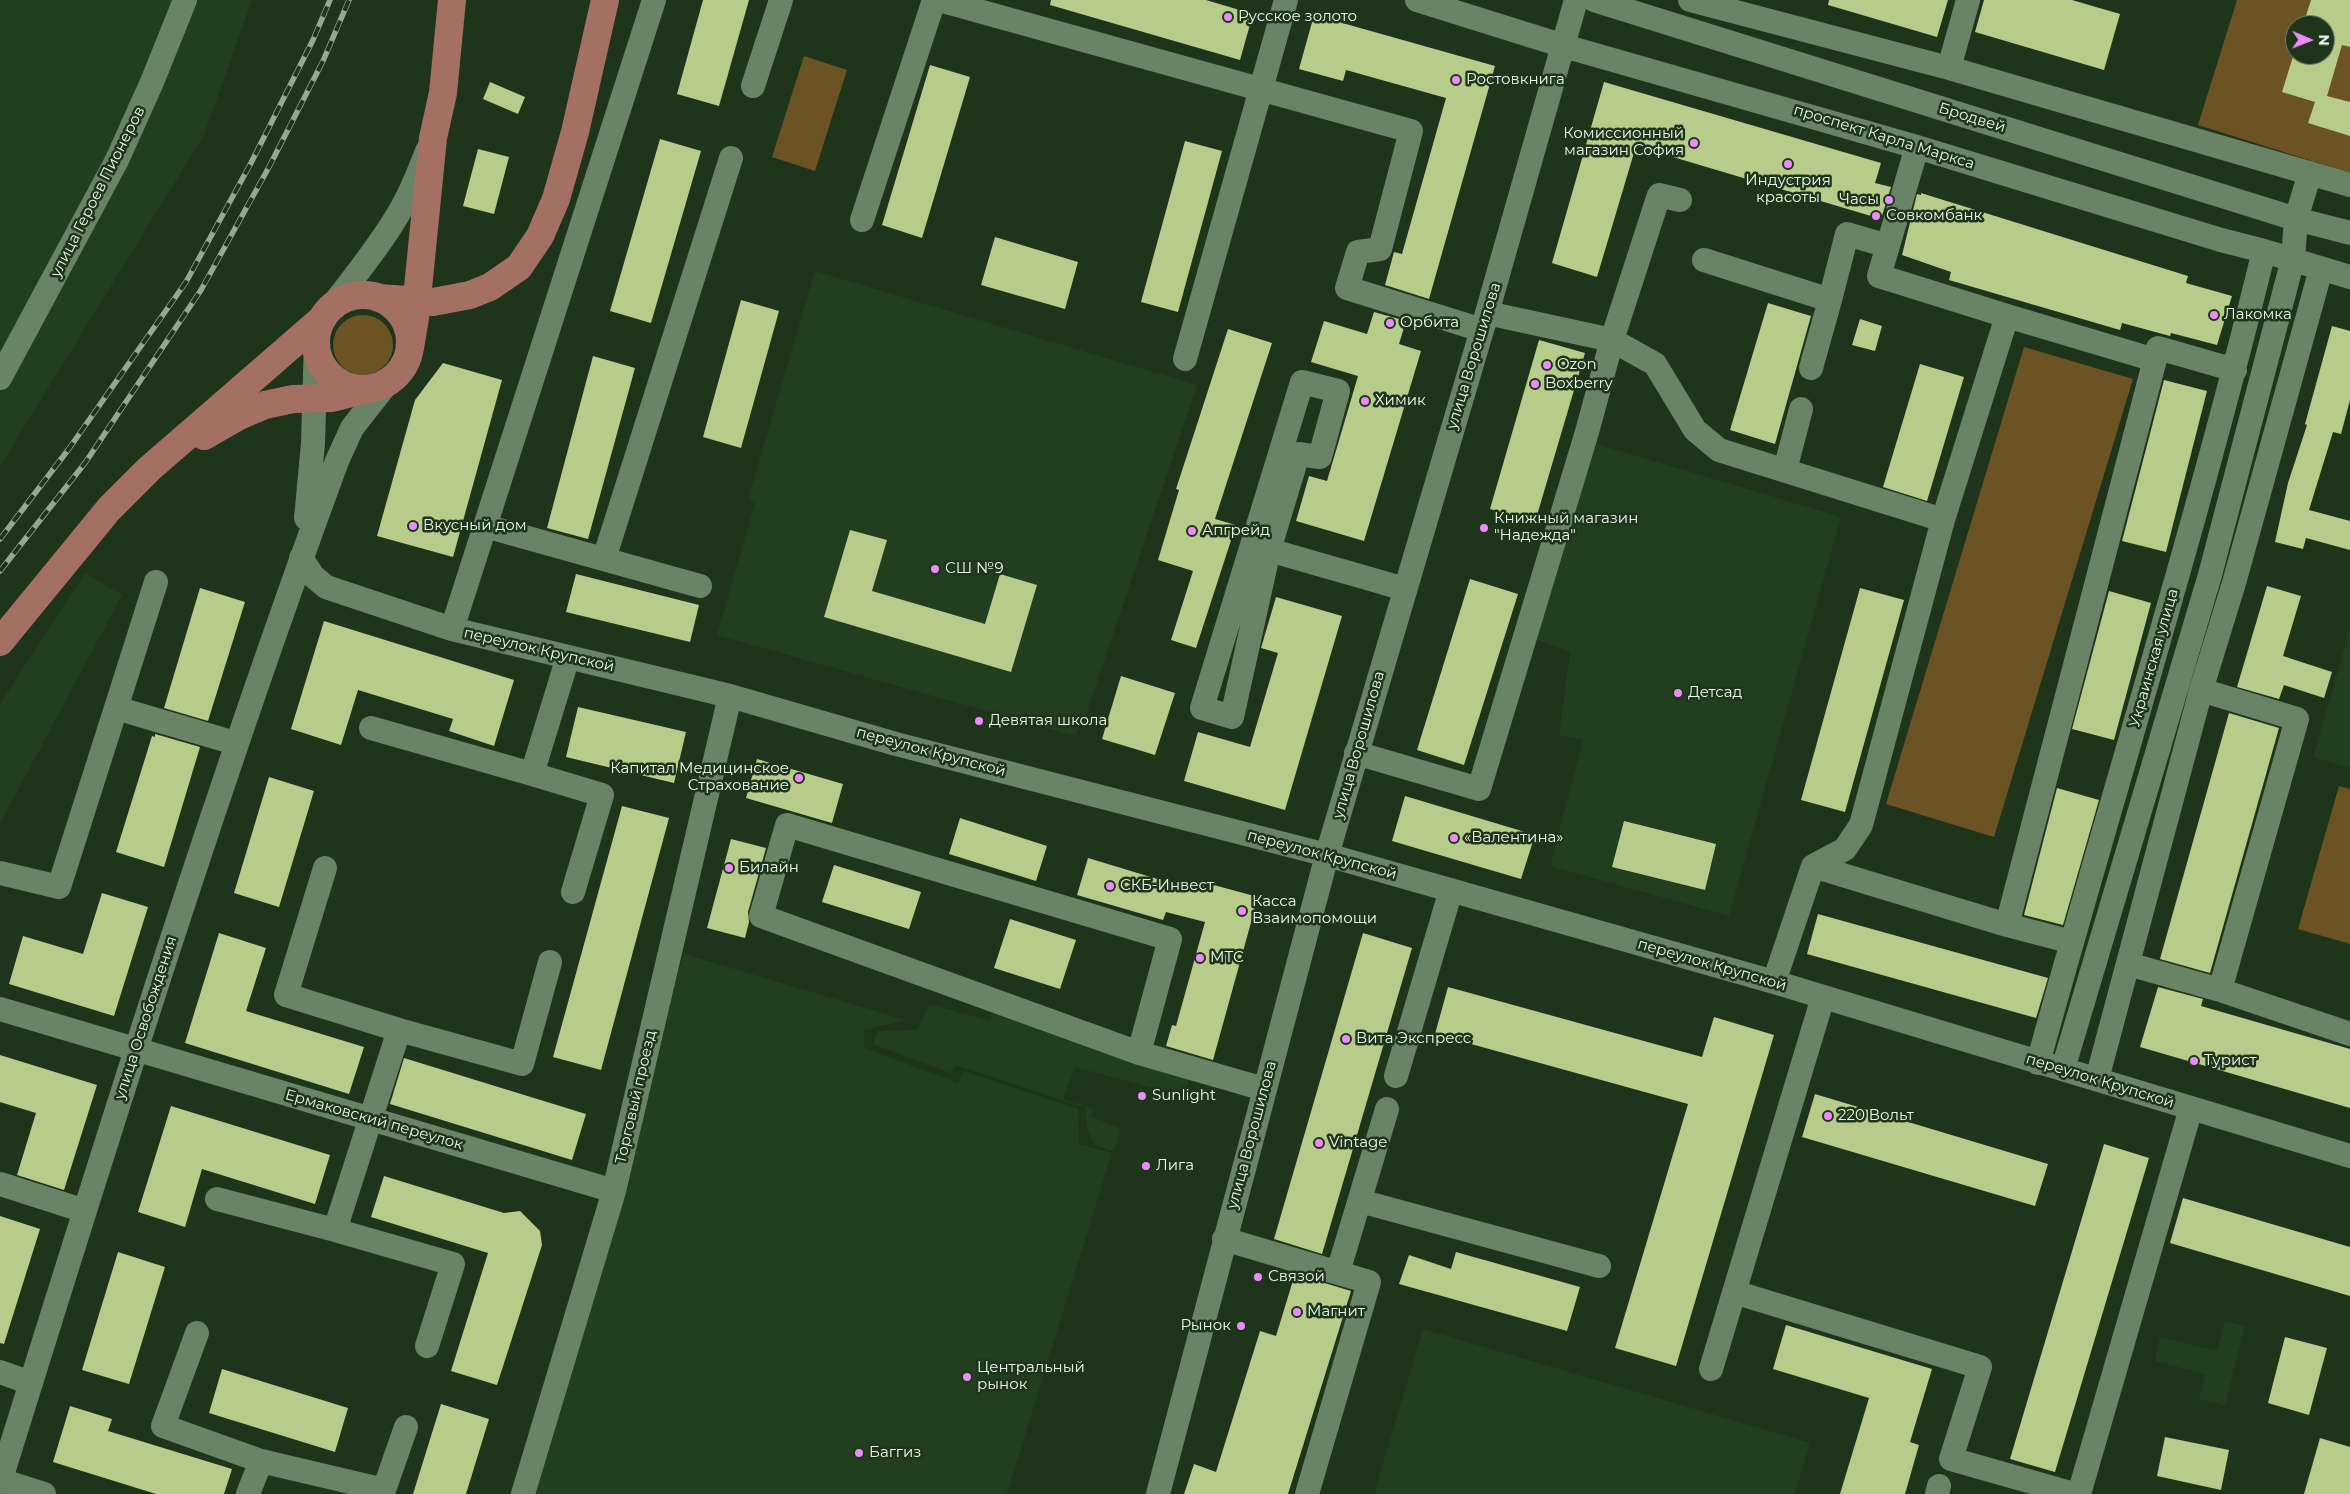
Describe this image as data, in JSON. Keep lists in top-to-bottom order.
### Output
{
  "streets": {
    "street": [
      "Бродвей",
      "проспект Карла Маркса",
      "улица Героев Пионеров",
      "улица Ворошилова",
      "переулок Крупской",
      "Украинская улица",
      "улица Освобождения",
      "Торговый проезд",
      "Ермаковский переулок"
    ]
  },
  "crossings": [
    ["проспект Карла Маркса", "улица Ворошилова"],
    ["проспект Карла Маркса", "Украинская улица"],
    ["улица Ворошилова", "переулок Крупской"],
    ["переулок Крупской", "Украинская улица"],
    ["переулок Крупской", "улица Освобождения"],
    ["переулок Крупской", "Торговый проезд"],
    ["улица Освобождения", "Ермаковский переулок"],
    ["Торговый проезд", "Ермаковский переулок"]
  ],
  "places": [
    "Русское золото",
    "Ростовкнига",
    "Комиссионный магазин София",
    "Индустрия красоты",
    "Часы",
    "Совкомбанк",
    "Лакомка",
    "Орбита",
    "Ozon",
    "Boxberry",
    "Химик",
    "Вкусный дом",
    "Книжный магазин \"Надежда\"",
    "Апгрейд",
    "СШ №9",
    "Детсад",
    "Девятая школа",
    "Капитал Медицинское Страхование",
    "«Валентина»",
    "Билайн",
    "СКБ-Инвест",
    "Касса Взаимопомощи",
    "МТС",
    "Вита Экспресс",
    "Турист",
    "Sunlight",
    "220 Вольт",
    "Vintage",
    "Лига",
    "Связой",
    "Магнит",
    "Рынок",
    "Центральный рынок",
    "Баггиз"
  ],
  "north": "right"
}
